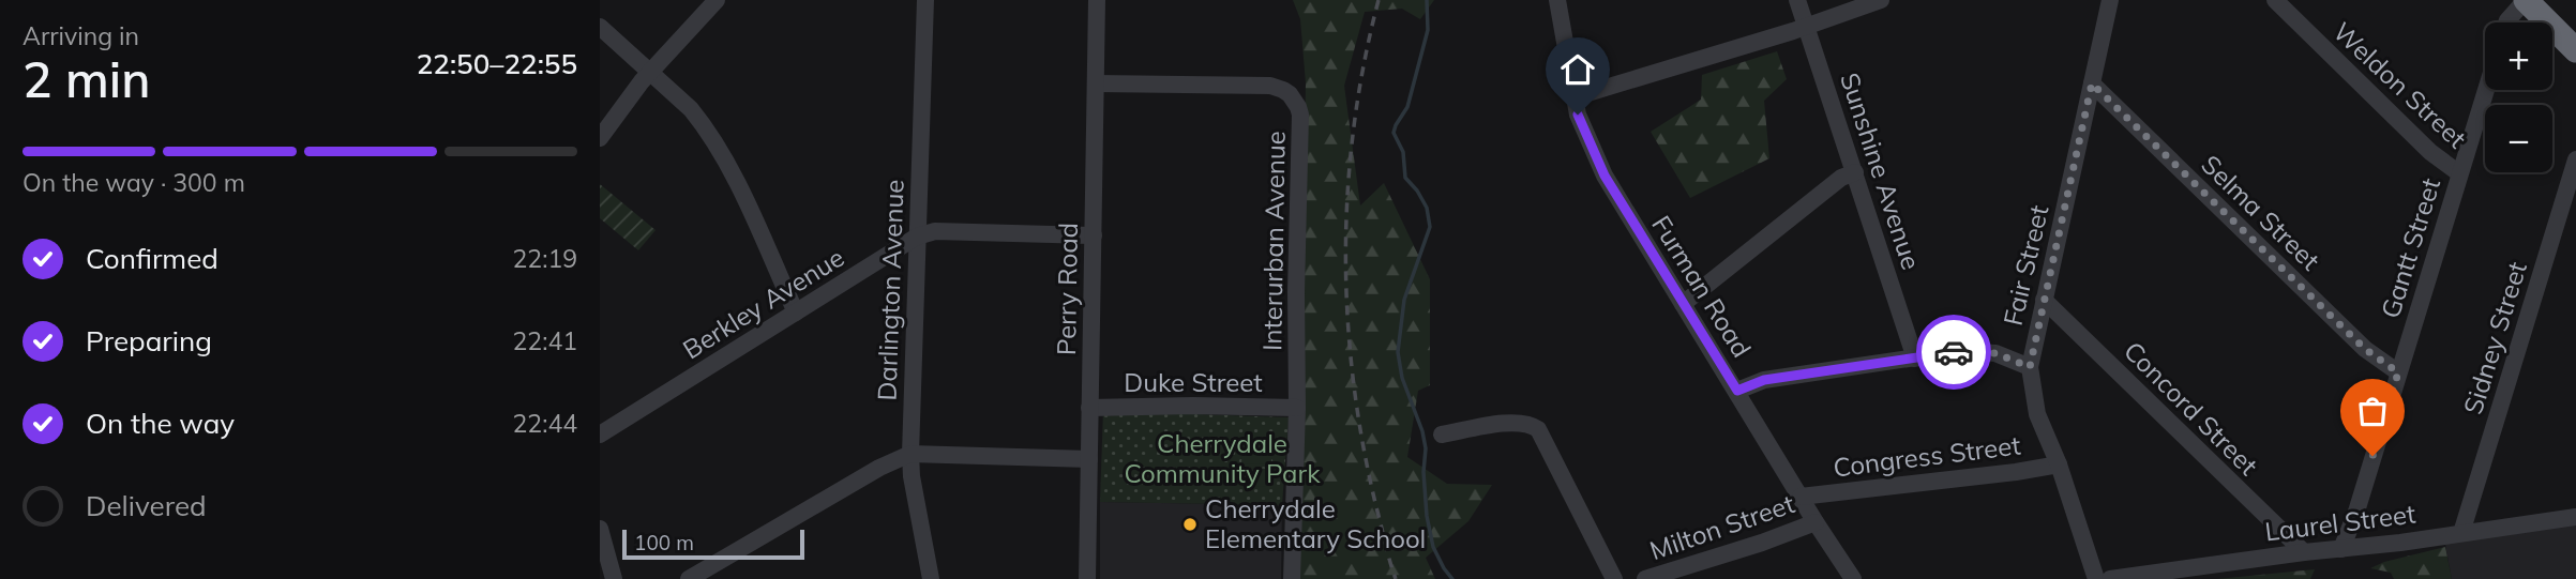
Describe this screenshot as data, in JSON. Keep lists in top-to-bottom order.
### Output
{
  "streets": {
    "street": [
      "Weldon Street",
      "Sunshine Avenue",
      "Selma Street",
      "Interurban Avenue",
      "Gantt Street",
      "Fair Street",
      "Furman Road",
      "Perry Road",
      "Darlington Avenue",
      "Berkley Avenue",
      "Sidney Street",
      "Duke Street",
      "Concord Street",
      "Congress Street",
      "Laurel Street",
      "Milton Street"
    ]
  },
  "crossings": [
    ["Weldon Street", "Gantt Street"],
    ["Selma Street", "Gantt Street"],
    ["Selma Street", "Fair Street"],
    ["Interurban Avenue", "Perry Road"],
    ["Interurban Avenue", "Duke Street"],
    ["Gantt Street", "Laurel Street"],
    ["Fair Street", "Concord Street"],
    ["Fair Street", "Congress Street"],
    ["Furman Road", "Congress Street"],
    ["Furman Road", "Milton Street"],
    ["Perry Road", "Berkley Avenue"],
    ["Perry Road", "Duke Street"],
    ["Darlington Avenue", "Berkley Avenue"],
    ["Sidney Street", "Laurel Street"],
    ["Concord Street", "Laurel Street"]
  ],
  "parks": ["Cherrydale Community Park"],
  "places": ["Cherrydale Elementary School"],
  "scale_bar": "100 m",
  "page": {
    "heading": ["2 min", "Arriving in", "22:50–22:55"],
    "map_buttons": ["+", "−"],
    "bar": "On the way · 300 m",
    "list": [
      ["Confirmed", "22:19"],
      ["Preparing", "22:41"],
      ["On the way", "22:44"],
      "Delivered"
    ],
    "scale": "100 m"
  }
}
